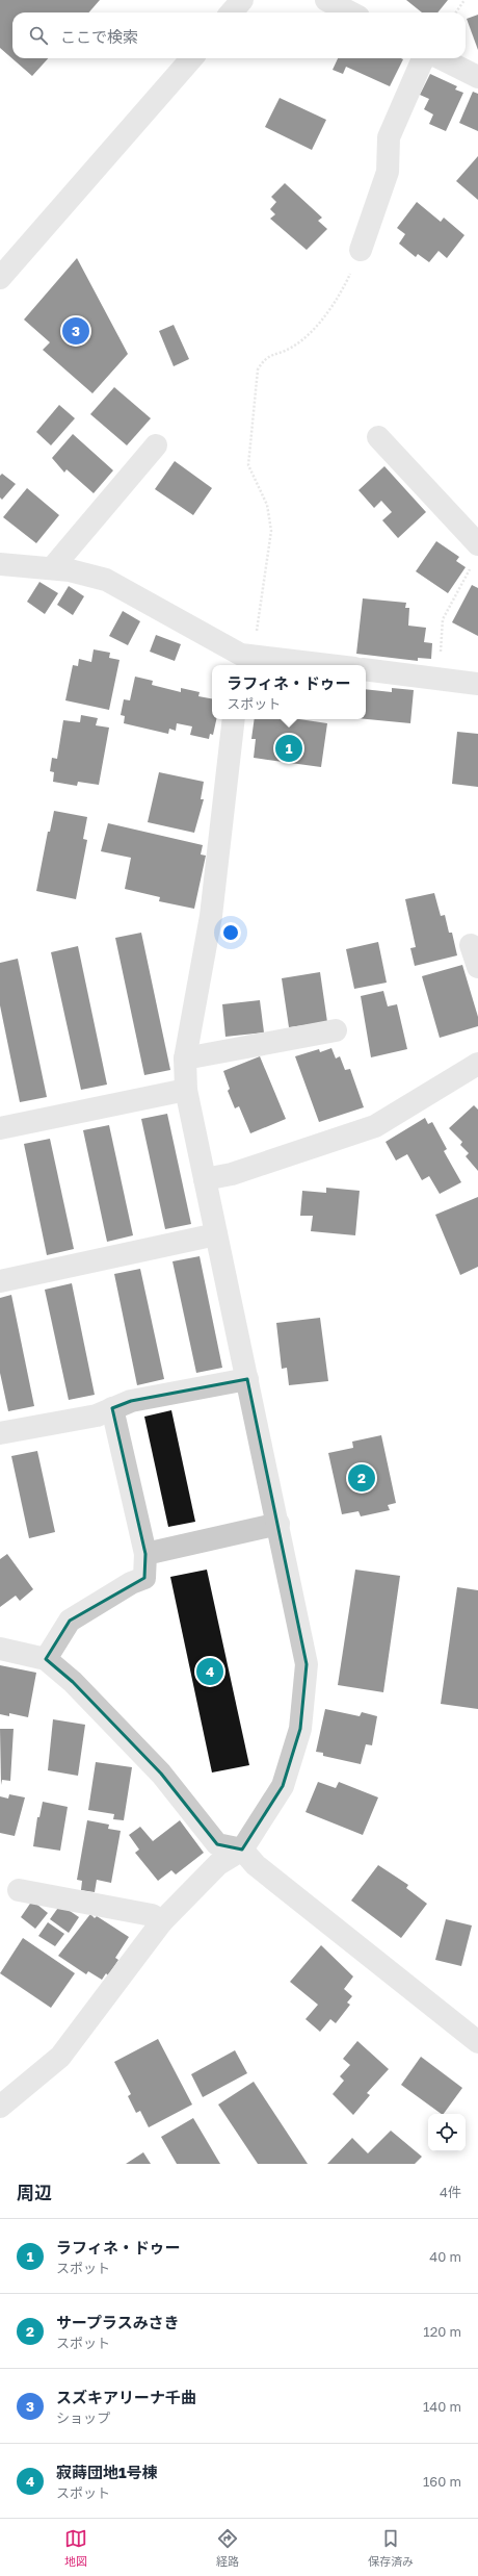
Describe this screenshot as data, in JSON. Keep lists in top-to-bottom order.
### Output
{
  "page": {
    "search": "ここで検索",
    "pins": [
      "3",
      "1",
      "2",
      "4"
    ],
    "popup": ["ラフィネ・ドゥー", "スポット"],
    "heading": ["周辺", "4件"],
    "list": [
      {
        "mark": "1",
        "name": "ラフィネ・ドゥー",
        "note": "スポット",
        "value": "40 m"
      },
      {
        "mark": "2",
        "name": "サープラスみさき",
        "note": "スポット",
        "value": "120 m"
      },
      {
        "mark": "3",
        "name": "スズキアリーナ千曲",
        "note": "ショップ",
        "value": "140 m"
      },
      {
        "mark": "4",
        "name": "寂蒔団地1号棟",
        "note": "スポット",
        "value": "160 m"
      }
    ],
    "nav": ["地図", "経路", "保存済み"]
  }
}
